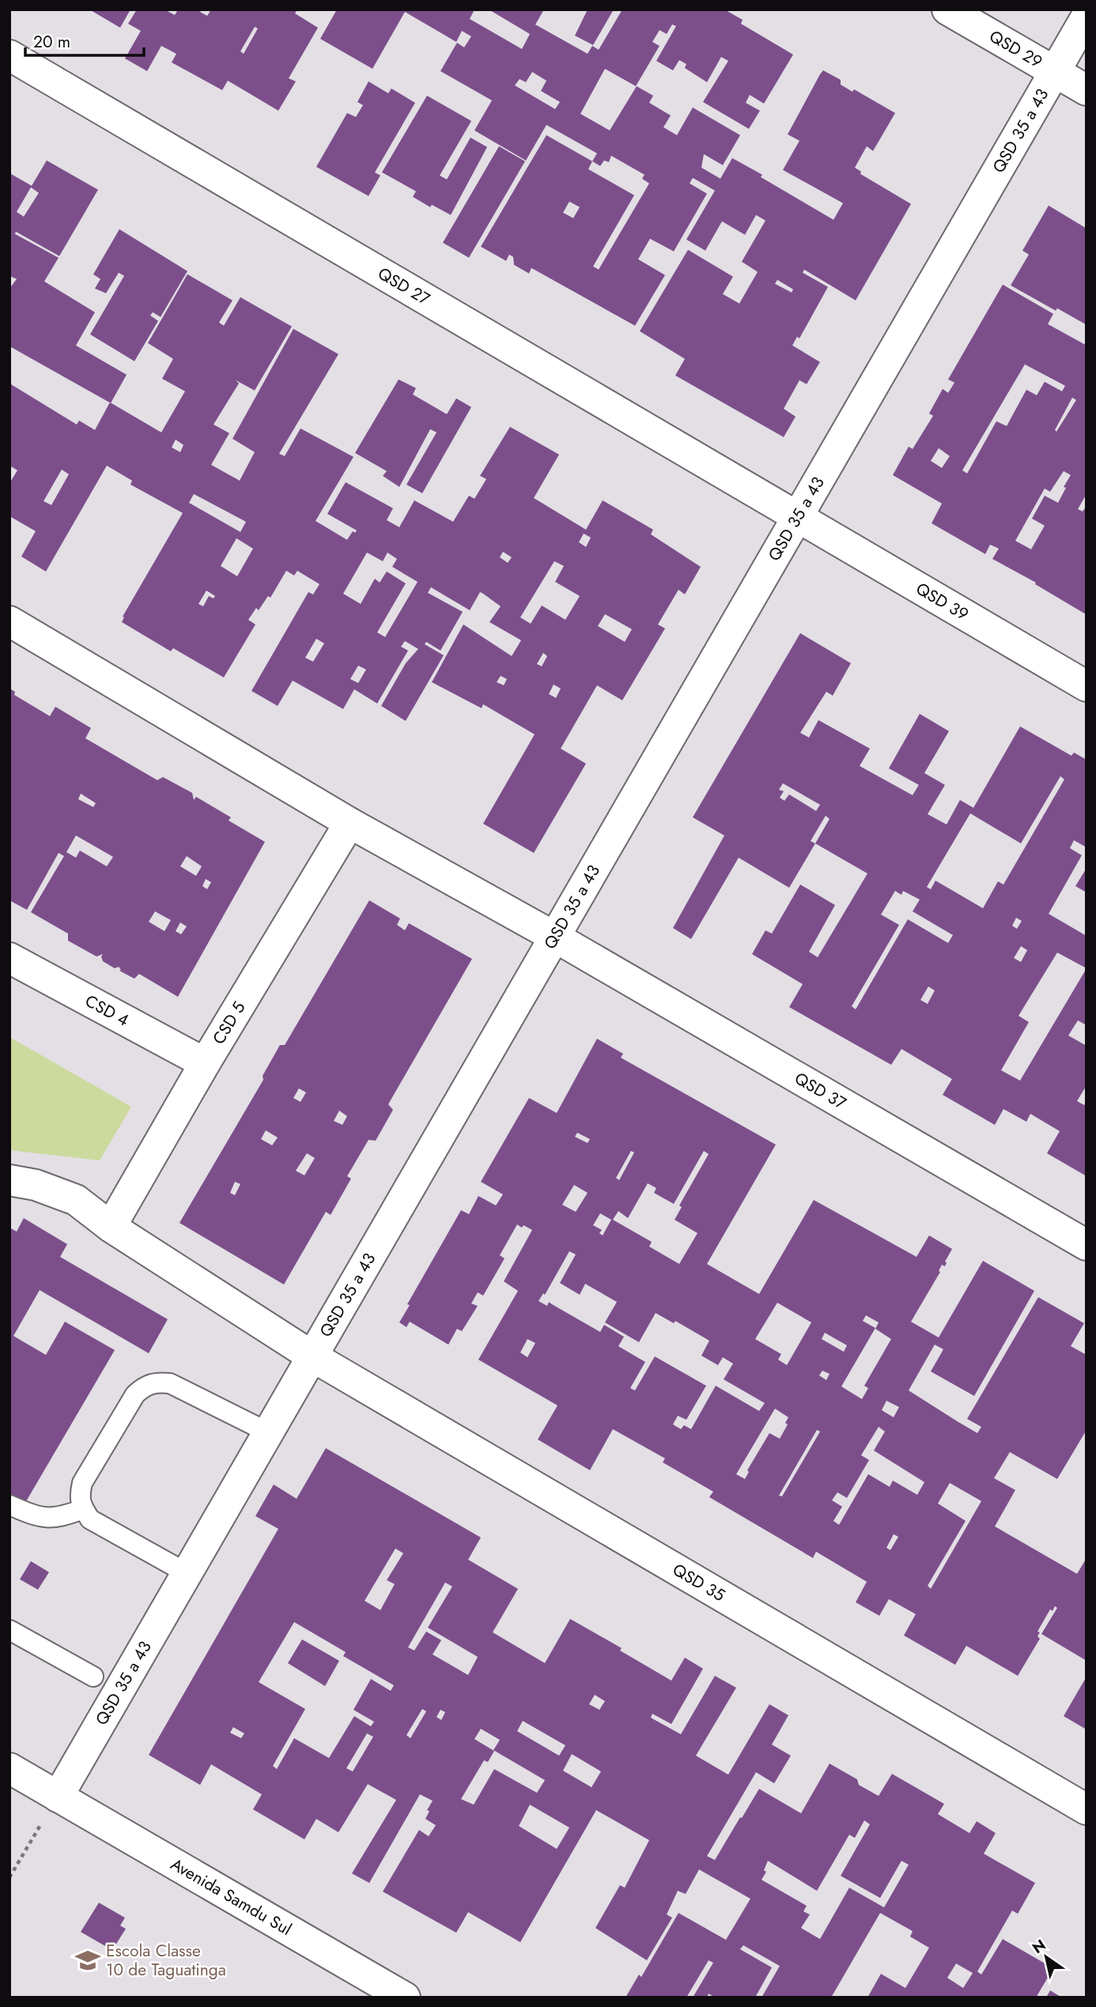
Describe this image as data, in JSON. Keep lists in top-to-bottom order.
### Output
{
  "streets": {
    "street": [
      "QSD 29",
      "QSD 35 a 43",
      "QSD 27",
      "QSD 39",
      "CSD 4",
      "CSD 5",
      "QSD 37",
      "QSD 35",
      "Avenida Samdu Sul"
    ]
  },
  "crossings": [
    ["QSD 29", "QSD 35 a 43"],
    ["QSD 35 a 43", "QSD 27"],
    ["QSD 35 a 43", "QSD 39"],
    ["QSD 35 a 43", "QSD 37"],
    ["QSD 35 a 43", "QSD 35"],
    ["QSD 35 a 43", "Avenida Samdu Sul"],
    ["QSD 27", "QSD 39"],
    ["CSD 4", "CSD 5"],
    ["CSD 5", "QSD 37"],
    ["CSD 5", "QSD 35"]
  ],
  "places": {
    "school or university": ["Escola Classe 10 de Taguatinga"]
  },
  "scale_bar": "20 m",
  "north": "top left"
}
